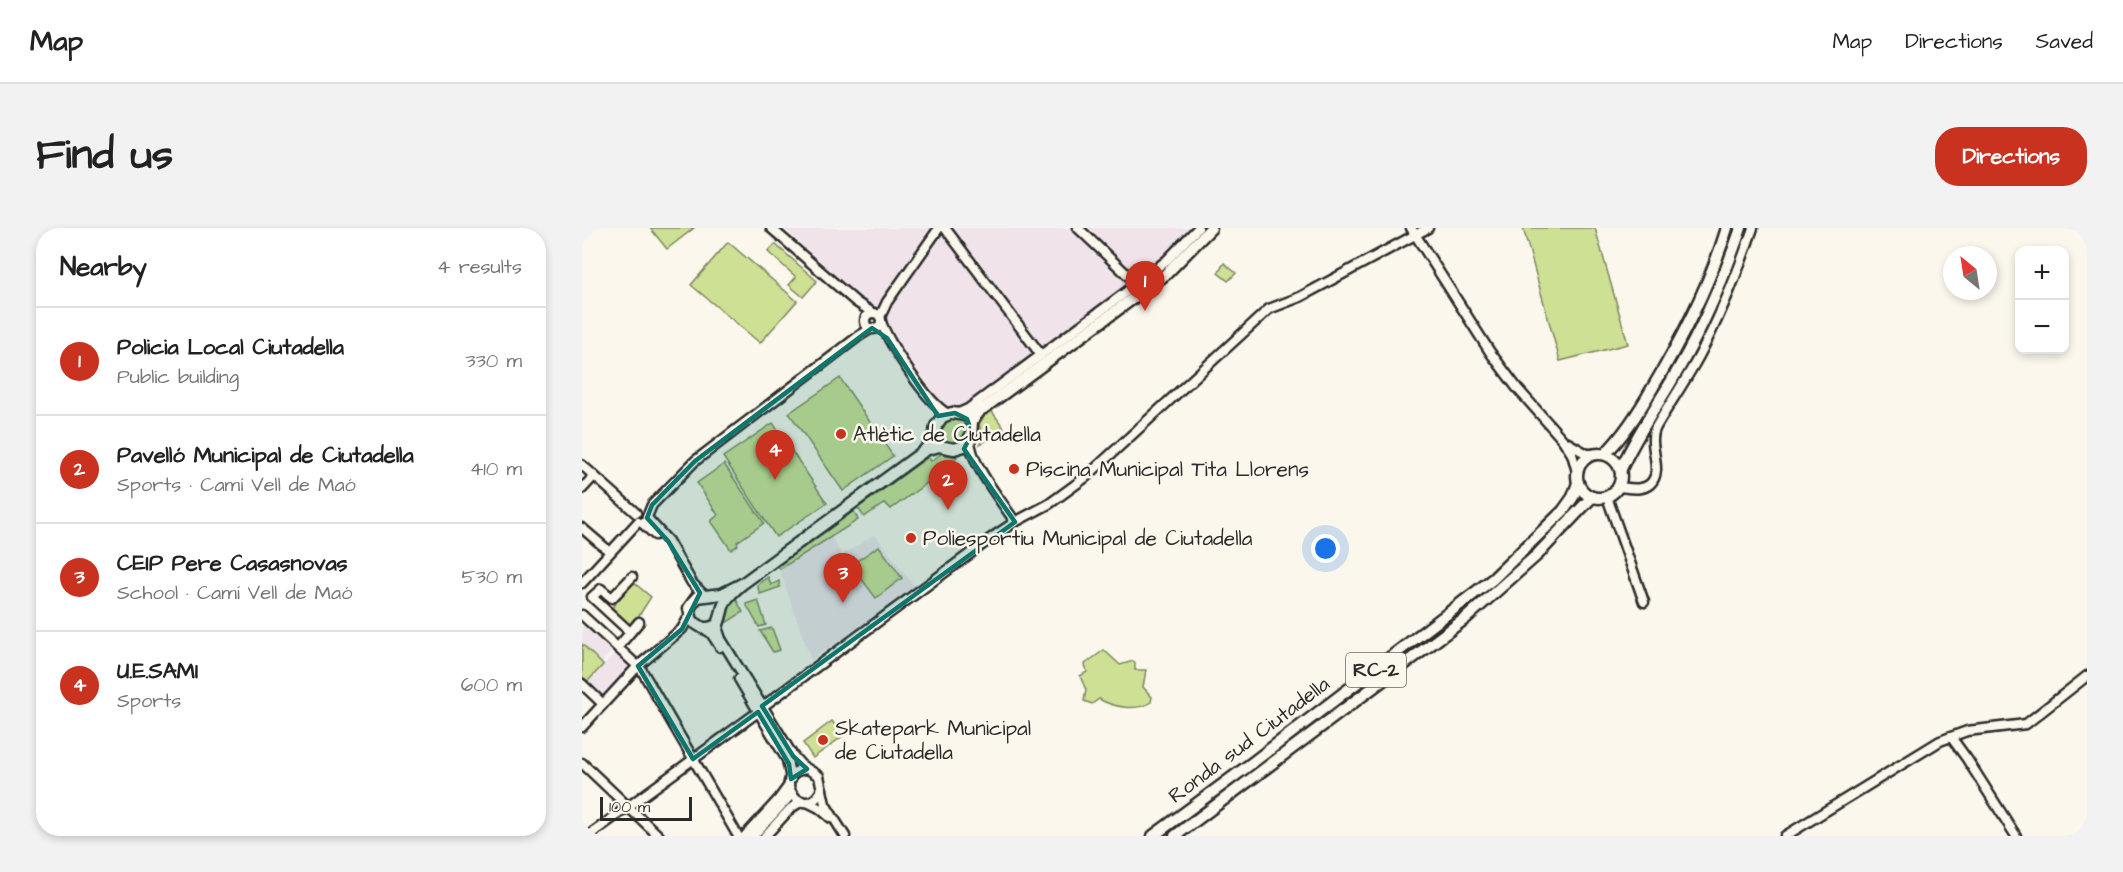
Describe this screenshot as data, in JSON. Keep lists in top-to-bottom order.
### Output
{
  "streets": {
    "main road": ["RC-2", "Ronda sud Ciutadella"]
  },
  "crossings": [
    ["RC-2", "Ronda sud Ciutadella"]
  ],
  "places": [
    "Atlètic de Ciutadella",
    "Piscina Municipal Tita Llorens",
    "Poliesportiu Municipal de Ciutadella",
    "Skatepark Municipal de Ciutadella"
  ],
  "scale_bar": "100 m",
  "north": "top left",
  "page": {
    "header": "Map",
    "nav": ["Map", "Directions", "Saved"],
    "title": "Find us",
    "buttons": "Directions",
    "heading": ["Nearby", "4 results"],
    "map_buttons": ["+", "−"],
    "pins": [
      "1",
      "4",
      "2",
      "3"
    ],
    "list": [
      {
        "mark": "1",
        "name": "Policia Local Ciutadella",
        "note": "Public building",
        "value": "330 m"
      },
      {
        "mark": "2",
        "name": "Pavelló Municipal de Ciutadella",
        "note": "Sports · Camí Vell de Maó",
        "value": "410 m"
      },
      {
        "mark": "3",
        "name": "CEIP Pere Casasnovas",
        "note": "School · Camí Vell de Maó",
        "value": "530 m"
      },
      {
        "mark": "4",
        "name": "U.E.SAMI",
        "note": "Sports",
        "value": "600 m"
      }
    ],
    "scale": "100 m"
  }
}
